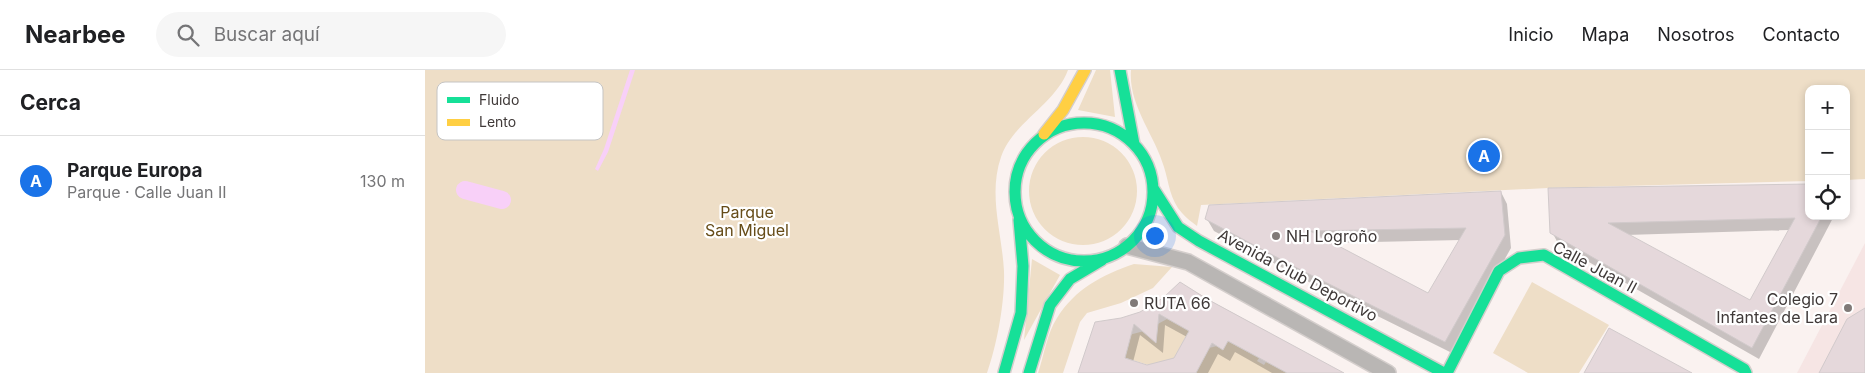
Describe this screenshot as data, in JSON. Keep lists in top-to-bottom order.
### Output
{
  "streets": {
    "main road": ["Calle Juan II", "Avenida Club Deportivo"]
  },
  "crossings": [
    ["Calle Juan II", "Avenida Club Deportivo"]
  ],
  "parks": ["Parque San Miguel"],
  "places": ["NH Logroño", "RUTA 66", "Colegio 7 Infantes de Lara"],
  "legend": ["Fluido", "Lento"],
  "page": {
    "header": "Nearbee",
    "search": "Buscar aquí",
    "nav": [
      "Inicio",
      "Mapa",
      "Nosotros",
      "Contacto"
    ],
    "heading": "Cerca",
    "map_buttons": ["+", "−"],
    "list": [
      {
        "mark": "A",
        "name": "Parque Europa",
        "note": "Parque · Calle Juan II",
        "value": "130 m"
      }
    ],
    "pins": "A"
  }
}
